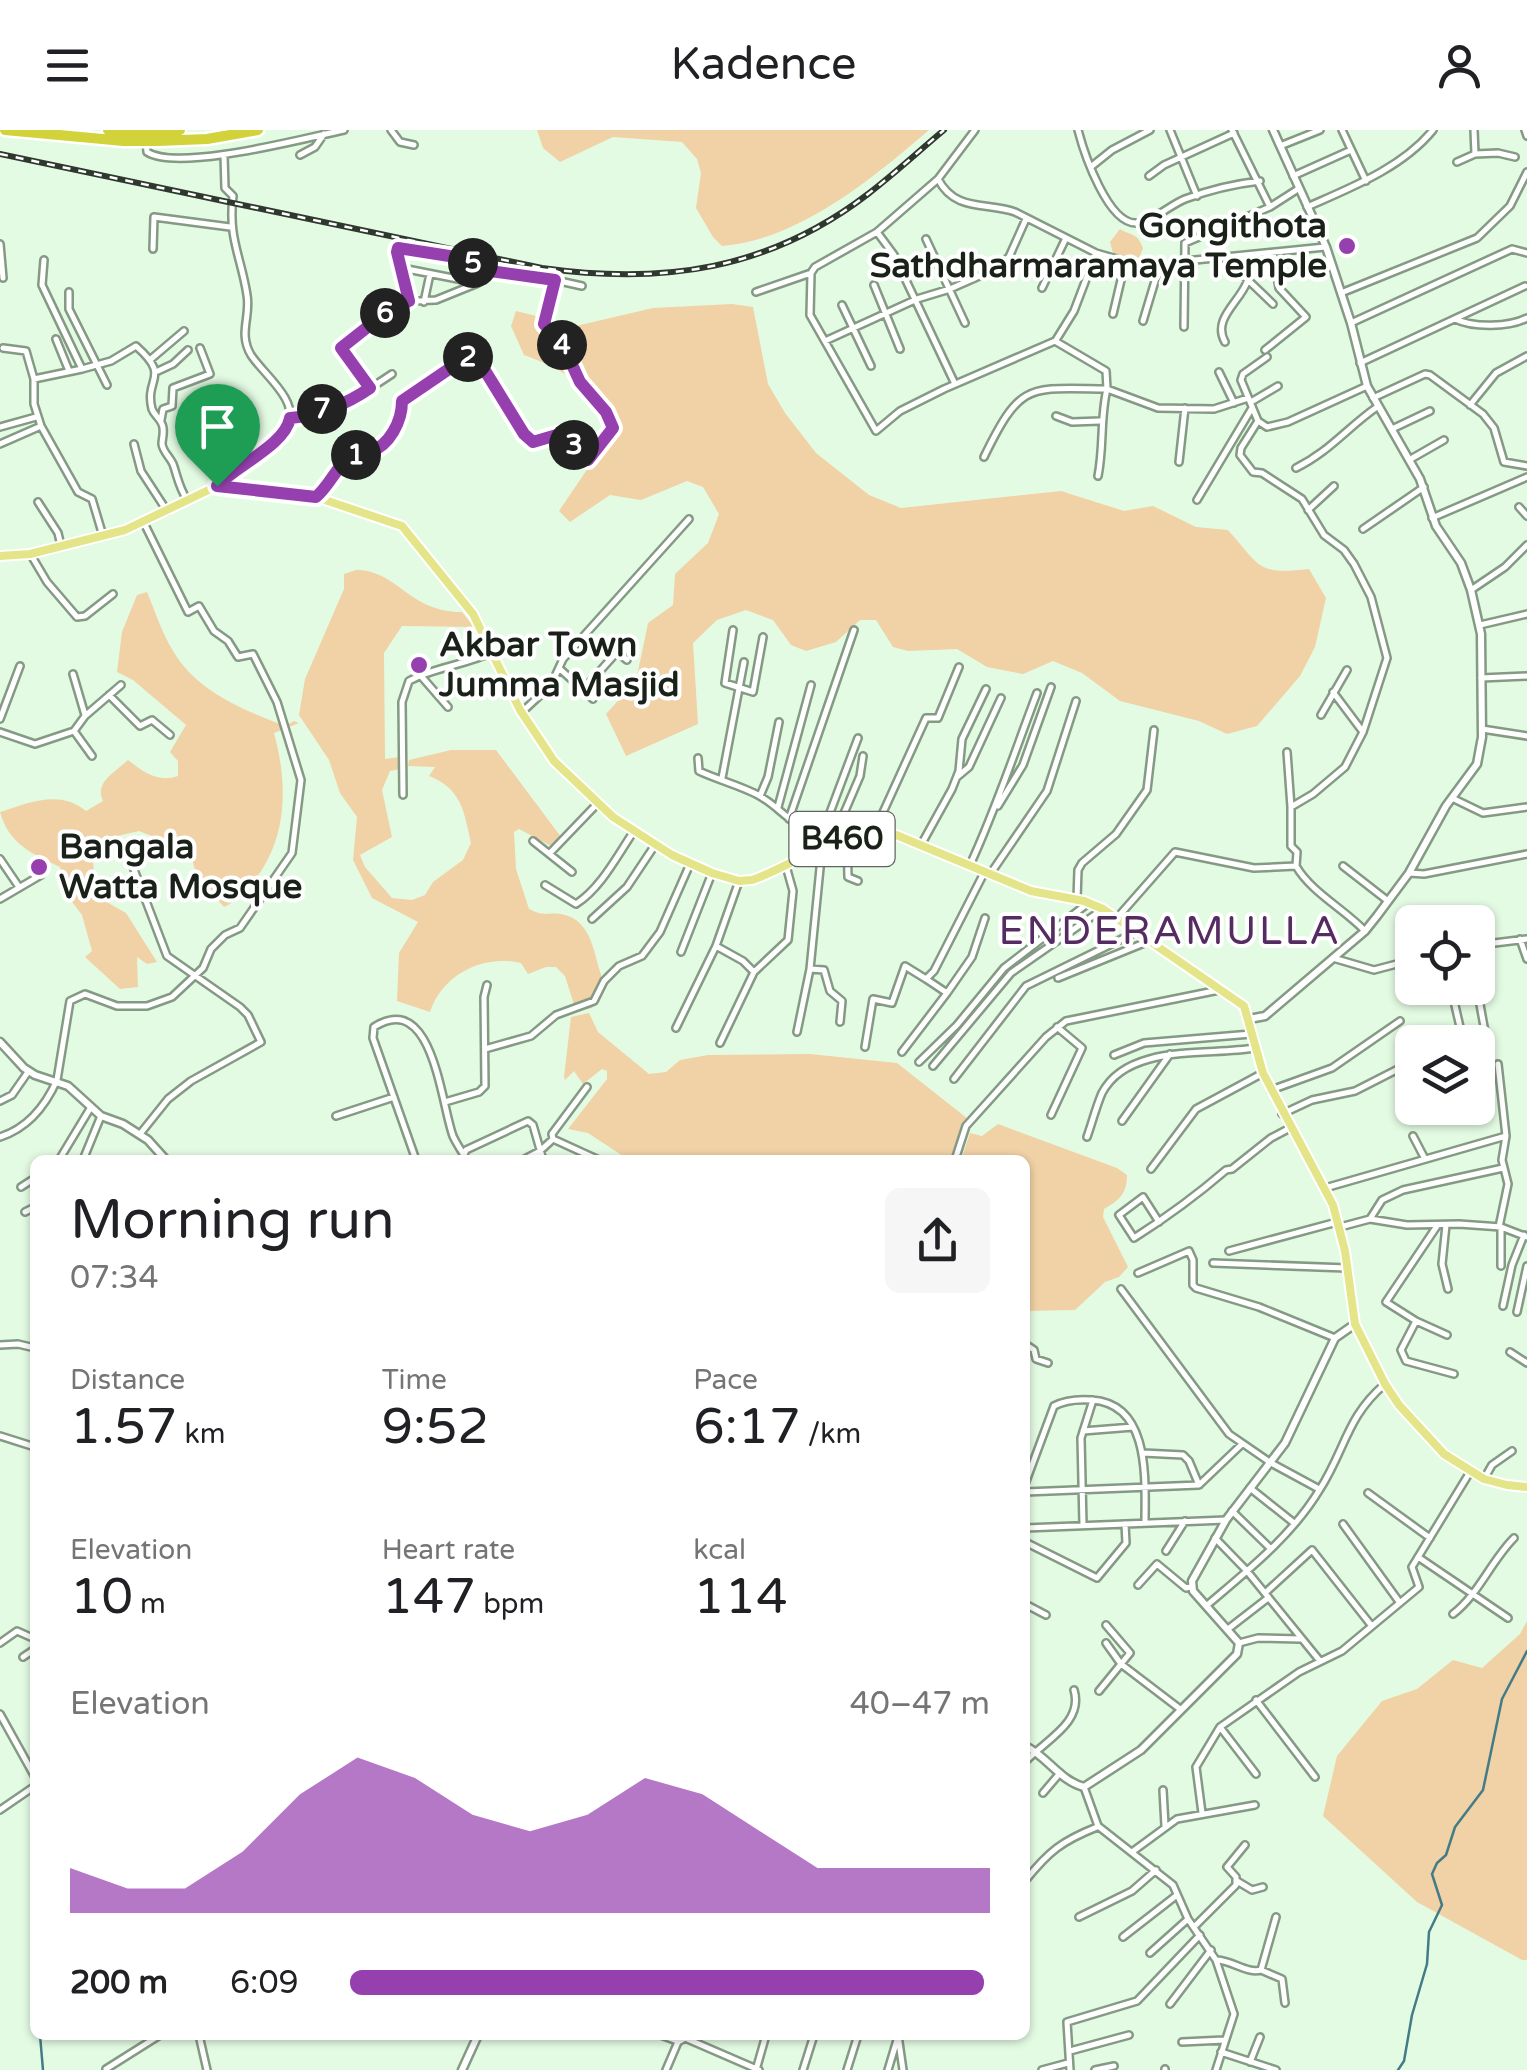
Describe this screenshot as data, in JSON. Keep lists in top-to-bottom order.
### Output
{
  "streets": {
    "main road": ["B460"]
  },
  "districts": ["ENDERAMULLA"],
  "places": ["Gongithota Sathdharmaramaya Temple", "Akbar Town Jumma Masjid", "Bangala Watta Mosque"],
  "page": {
    "header": "Kadence",
    "pins": [
      "5",
      "6",
      "4",
      "2",
      "7",
      "3",
      "1"
    ],
    "heading": ["Morning run", "07:34"],
    "stats": [
      ["Distance", "1.57 km"],
      ["Time", "9:52"],
      ["Pace", "6:17 /km"],
      ["Elevation", "10 m"],
      ["Heart rate", "147 bpm"],
      ["kcal", "114"]
    ],
    "chart": ["Elevation", "40–47 m"],
    "list": [
      {
        "name": "200 m",
        "note": "6:09"
      }
    ]
  }
}
